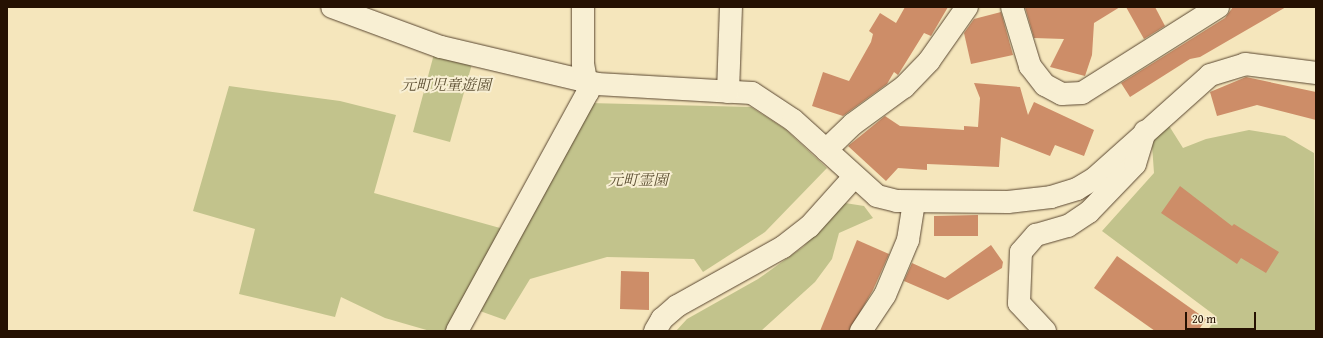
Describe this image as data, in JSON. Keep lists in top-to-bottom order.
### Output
{
  "parks": ["元町児童遊園", "元町霊園"],
  "scale_bar": "20 m"
}
